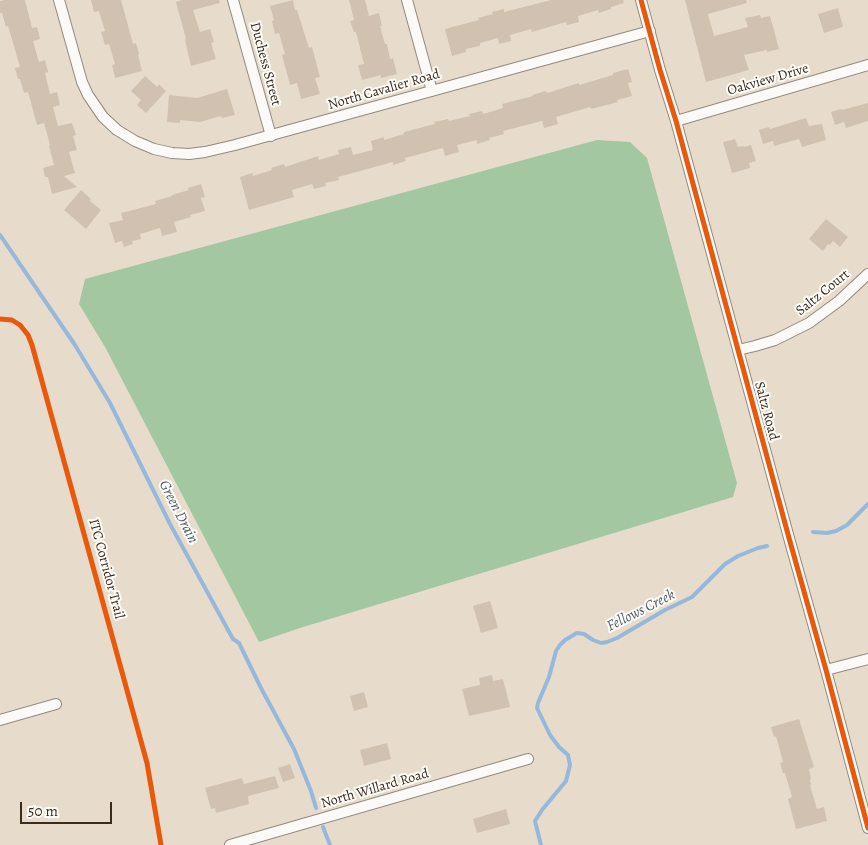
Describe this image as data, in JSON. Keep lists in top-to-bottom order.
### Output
{
  "streets": {
    "street": [
      "Duchess Street",
      "Oakview Drive",
      "North Cavalier Road",
      "Saltz Court",
      "Saltz Road",
      "North Willard Road"
    ],
    "cycle path": ["ITC Corridor Trail"]
  },
  "crossings": [
    ["Duchess Street", "North Cavalier Road"],
    ["Oakview Drive", "Saltz Road"],
    ["North Cavalier Road", "Saltz Road"],
    ["Saltz Court", "Saltz Road"]
  ],
  "water": ["Green Drain", "Fellows Creek"],
  "scale_bar": "50 m"
}
